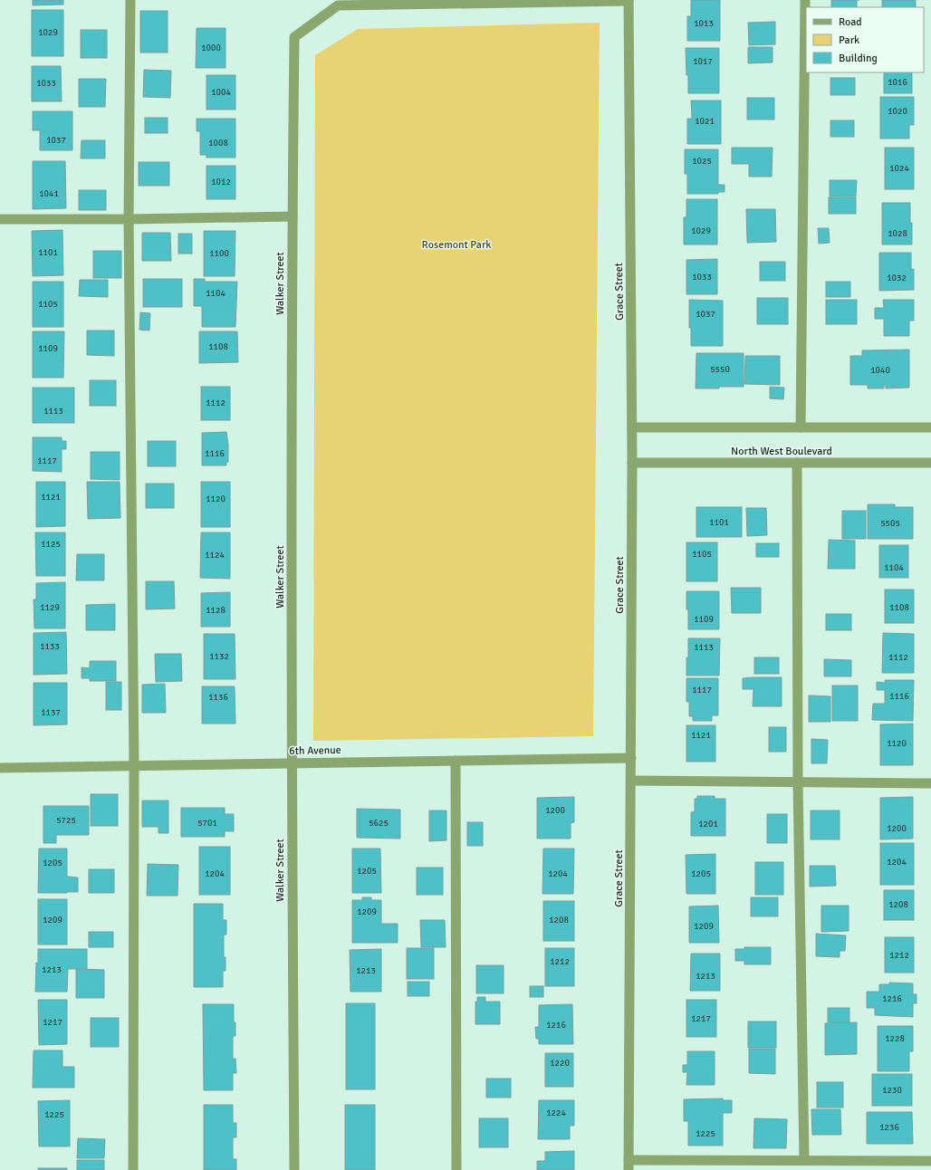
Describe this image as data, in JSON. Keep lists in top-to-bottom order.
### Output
{
  "streets": {
    "street": [
      "Walker Street",
      "Grace Street",
      "North West Boulevard",
      "6th Avenue"
    ]
  },
  "crossings": [
    ["Walker Street", "Grace Street"],
    ["Walker Street", "6th Avenue"],
    ["Grace Street", "North West Boulevard"],
    ["Grace Street", "6th Avenue"]
  ],
  "parks": ["Rosemont Park"],
  "house_numbers": [
    "1013",
    "1029",
    "1000",
    "1017",
    "1016",
    "1033",
    "1004",
    "1020",
    "1021",
    "1037",
    "1008",
    "1025",
    "1024",
    "1012",
    "1041",
    "1029",
    "1028",
    "1101",
    "1100",
    "1033",
    "1032",
    "1104",
    "1105",
    "1037",
    "1108",
    "1109",
    "5550",
    "1040",
    "1112",
    "1113",
    "1116",
    "1117",
    "1121",
    "1120",
    "1101",
    "5505",
    "1125",
    "1105",
    "1124",
    "1104",
    "1129",
    "1108",
    "1128",
    "1109",
    "1133",
    "1113",
    "1132",
    "1112",
    "1117",
    "1116",
    "1136",
    "1137",
    "1121",
    "1120",
    "1200",
    "5725",
    "5701",
    "5625",
    "1201",
    "1200",
    "1204",
    "1205",
    "1205",
    "1204",
    "1204",
    "1205",
    "1208",
    "1209",
    "1209",
    "1208",
    "1209",
    "1212",
    "1212",
    "1213",
    "1213",
    "1213",
    "1216",
    "1217",
    "1217",
    "1216",
    "1228",
    "1220",
    "1230",
    "1224",
    "1225",
    "1236",
    "1225"
  ],
  "legend": ["Road", "Park", "Building"]
}
